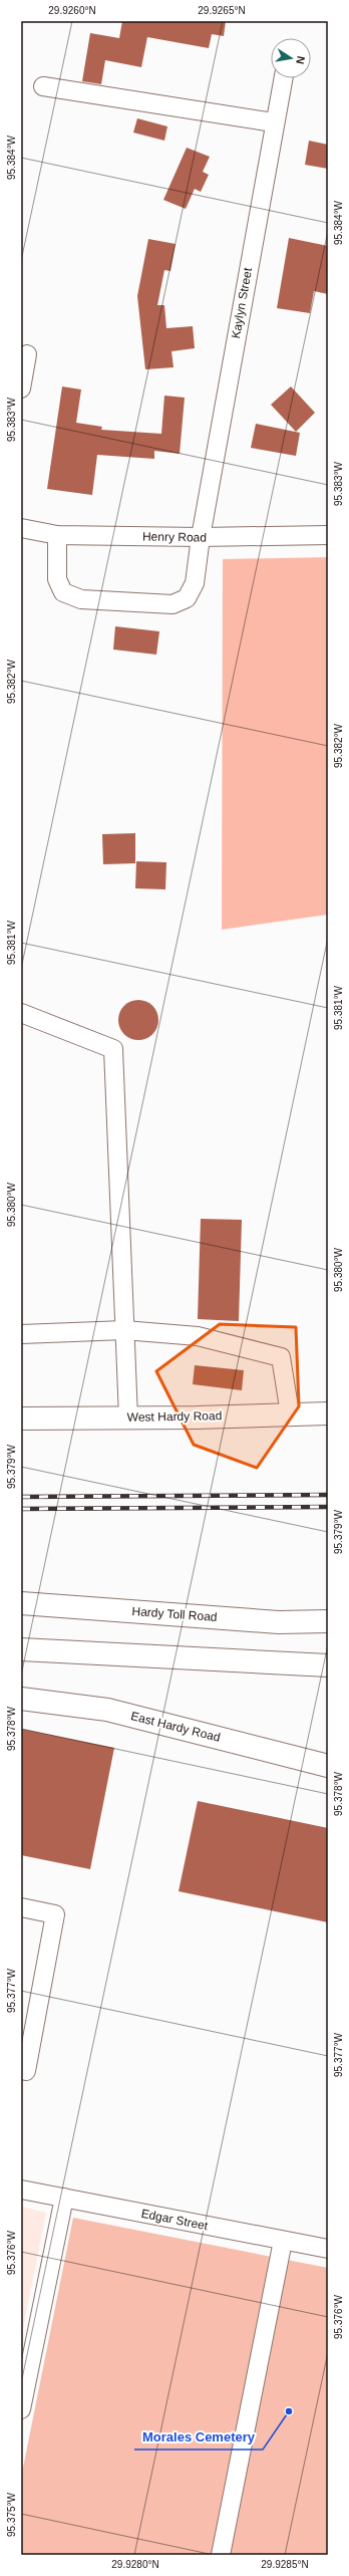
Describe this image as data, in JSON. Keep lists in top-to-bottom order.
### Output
{
  "streets": {
    "main road": ["West Hardy Road", "Hardy Toll Road", "East Hardy Road"],
    "street": ["Kaylyn Street", "Henry Road", "Edgar Street"]
  },
  "crossings": [
    ["Kaylyn Street", "Henry Road"]
  ],
  "places": ["Morales Cemetery"],
  "north": "right",
  "coordinates": [
    "29.9260°N",
    "29.9265°N",
    "95.384°W",
    "95.383°W",
    "95.382°W",
    "95.381°W",
    "95.380°W",
    "95.379°W",
    "95.378°W",
    "95.377°W",
    "95.376°W",
    "95.375°W",
    "29.9280°N",
    "29.9285°N"
  ]
}
